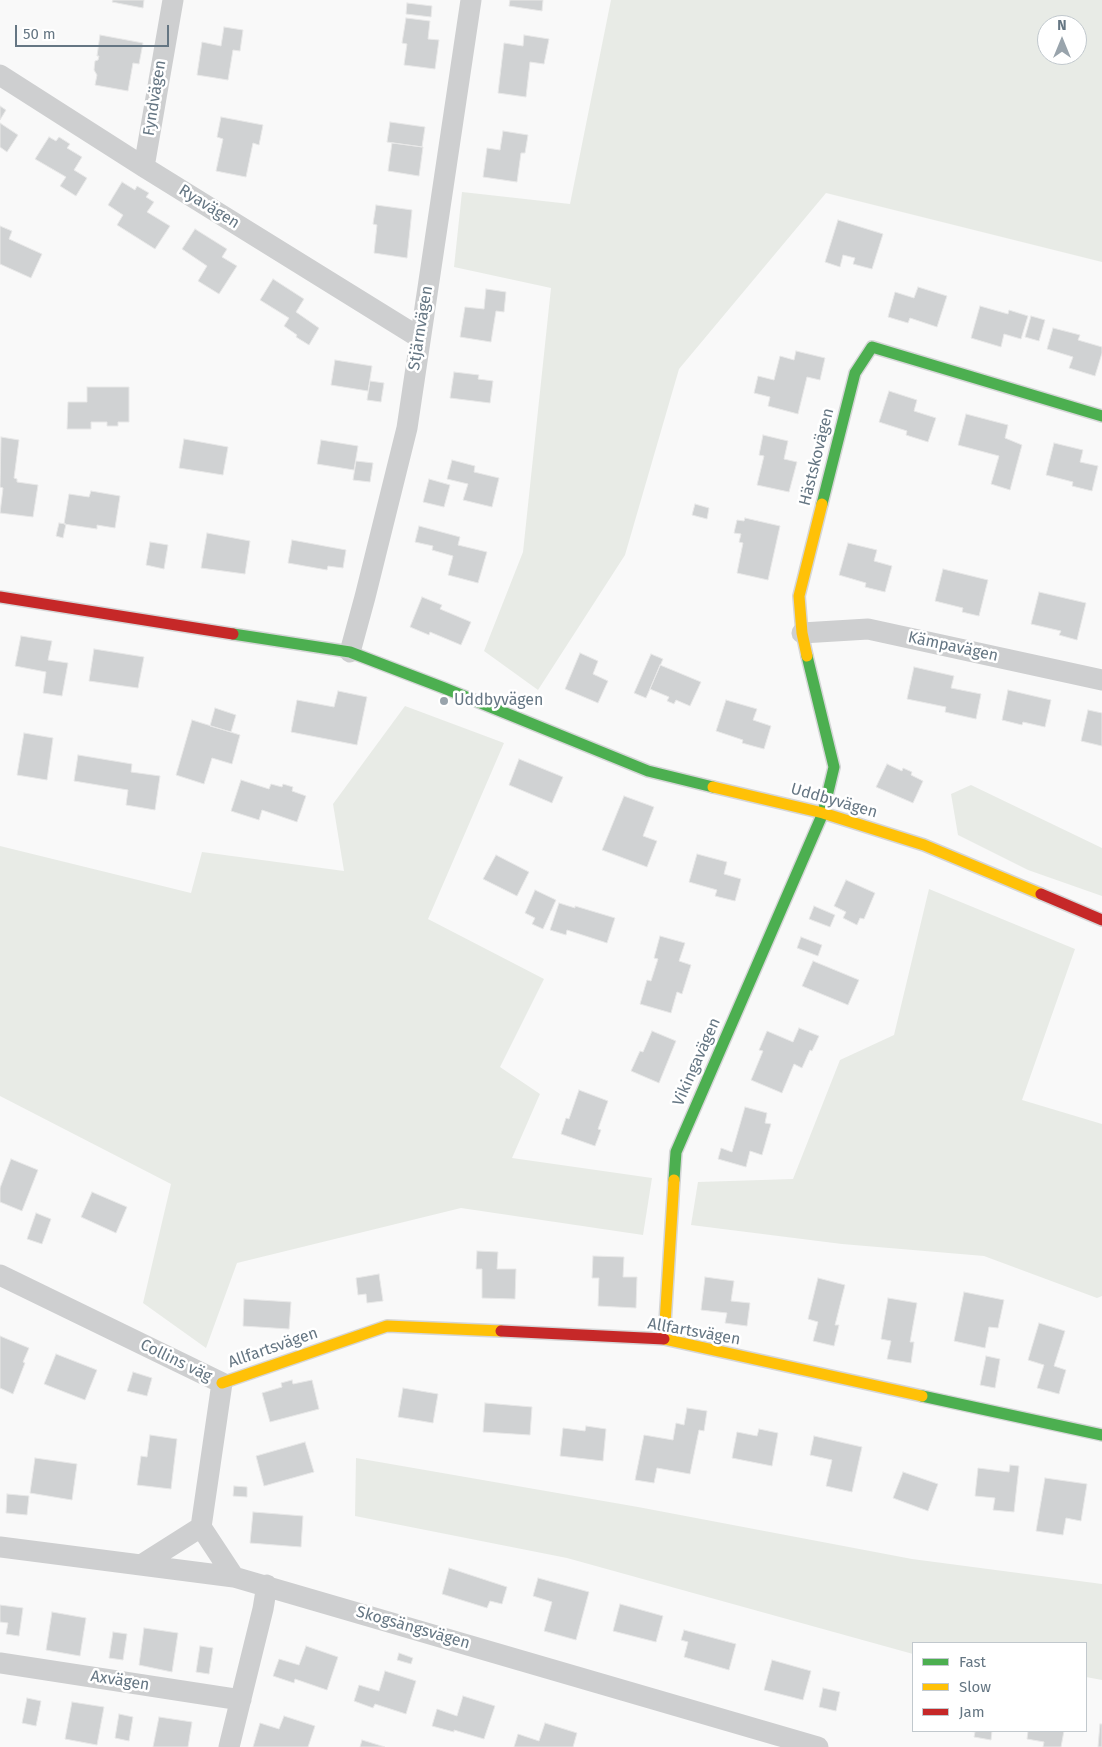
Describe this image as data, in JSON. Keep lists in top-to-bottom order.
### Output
{
  "streets": {
    "street": [
      "Fyndvägen",
      "Ryavägen",
      "Stjärnvägen",
      "Hästskovägen",
      "Kämpavägen",
      "Uddbyvägen",
      "Vikingavägen",
      "Allfartsvägen",
      "Collins väg",
      "Skogsängsvägen",
      "Axvägen"
    ]
  },
  "crossings": [
    ["Fyndvägen", "Ryavägen"],
    ["Ryavägen", "Stjärnvägen"],
    ["Stjärnvägen", "Uddbyvägen"],
    ["Hästskovägen", "Kämpavägen"],
    ["Hästskovägen", "Uddbyvägen"],
    ["Hästskovägen", "Vikingavägen"],
    ["Uddbyvägen", "Vikingavägen"],
    ["Vikingavägen", "Allfartsvägen"],
    ["Allfartsvägen", "Collins väg"]
  ],
  "places": ["Uddbyvägen"],
  "legend": ["Fast", "Slow", "Jam"],
  "scale_bar": "50 m",
  "north": "top"
}
